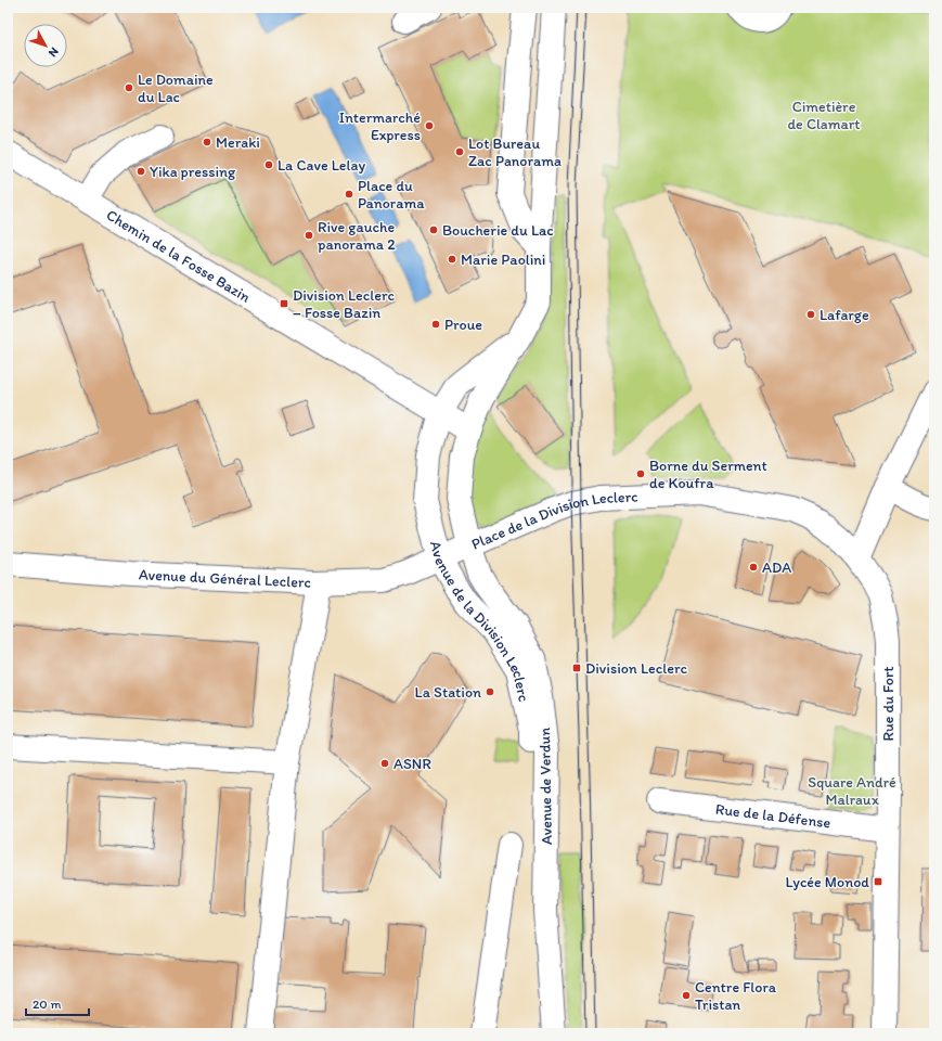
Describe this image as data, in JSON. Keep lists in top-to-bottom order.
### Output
{
  "streets": {
    "street": [
      "Chemin de la Fosse Bazin",
      "Place de la Division Leclerc",
      "Avenue du Général Leclerc",
      "Avenue de la Division Leclerc",
      "Rue du Fort",
      "Avenue de Verdun",
      "Rue de la Défense"
    ]
  },
  "crossings": [
    ["Chemin de la Fosse Bazin", "Avenue de la Division Leclerc"],
    ["Chemin de la Fosse Bazin", "Avenue de Verdun"],
    ["Place de la Division Leclerc", "Avenue du Général Leclerc"],
    ["Place de la Division Leclerc", "Avenue de la Division Leclerc"],
    ["Place de la Division Leclerc", "Rue du Fort"],
    ["Place de la Division Leclerc", "Avenue de Verdun"],
    ["Avenue du Général Leclerc", "Avenue de la Division Leclerc"],
    ["Avenue de la Division Leclerc", "Avenue de Verdun"],
    ["Rue du Fort", "Rue de la Défense"]
  ],
  "parks": ["Cimetière de Clamart", "Square André Malraux"],
  "places": {
    "other": [
      "Le Domaine du Lac",
      "Intermarché Express",
      "Meraki",
      "Lot Bureau Zac Panorama",
      "La Cave Lelay",
      "Yika pressing",
      "Place du Panorama",
      "Boucherie du Lac",
      "Rive gauche panorama 2",
      "Marie Paolini",
      "Lafarge",
      "Proue",
      "Borne du Serment de Koufra",
      "ADA",
      "La Station",
      "ASNR",
      "Centre Flora Tristan"
    ],
    "transit": ["Division Leclerc – Fosse Bazin", "Division Leclerc", "Lycée Monod"]
  },
  "scale_bar": "20 m",
  "north": "bottom right"
}
